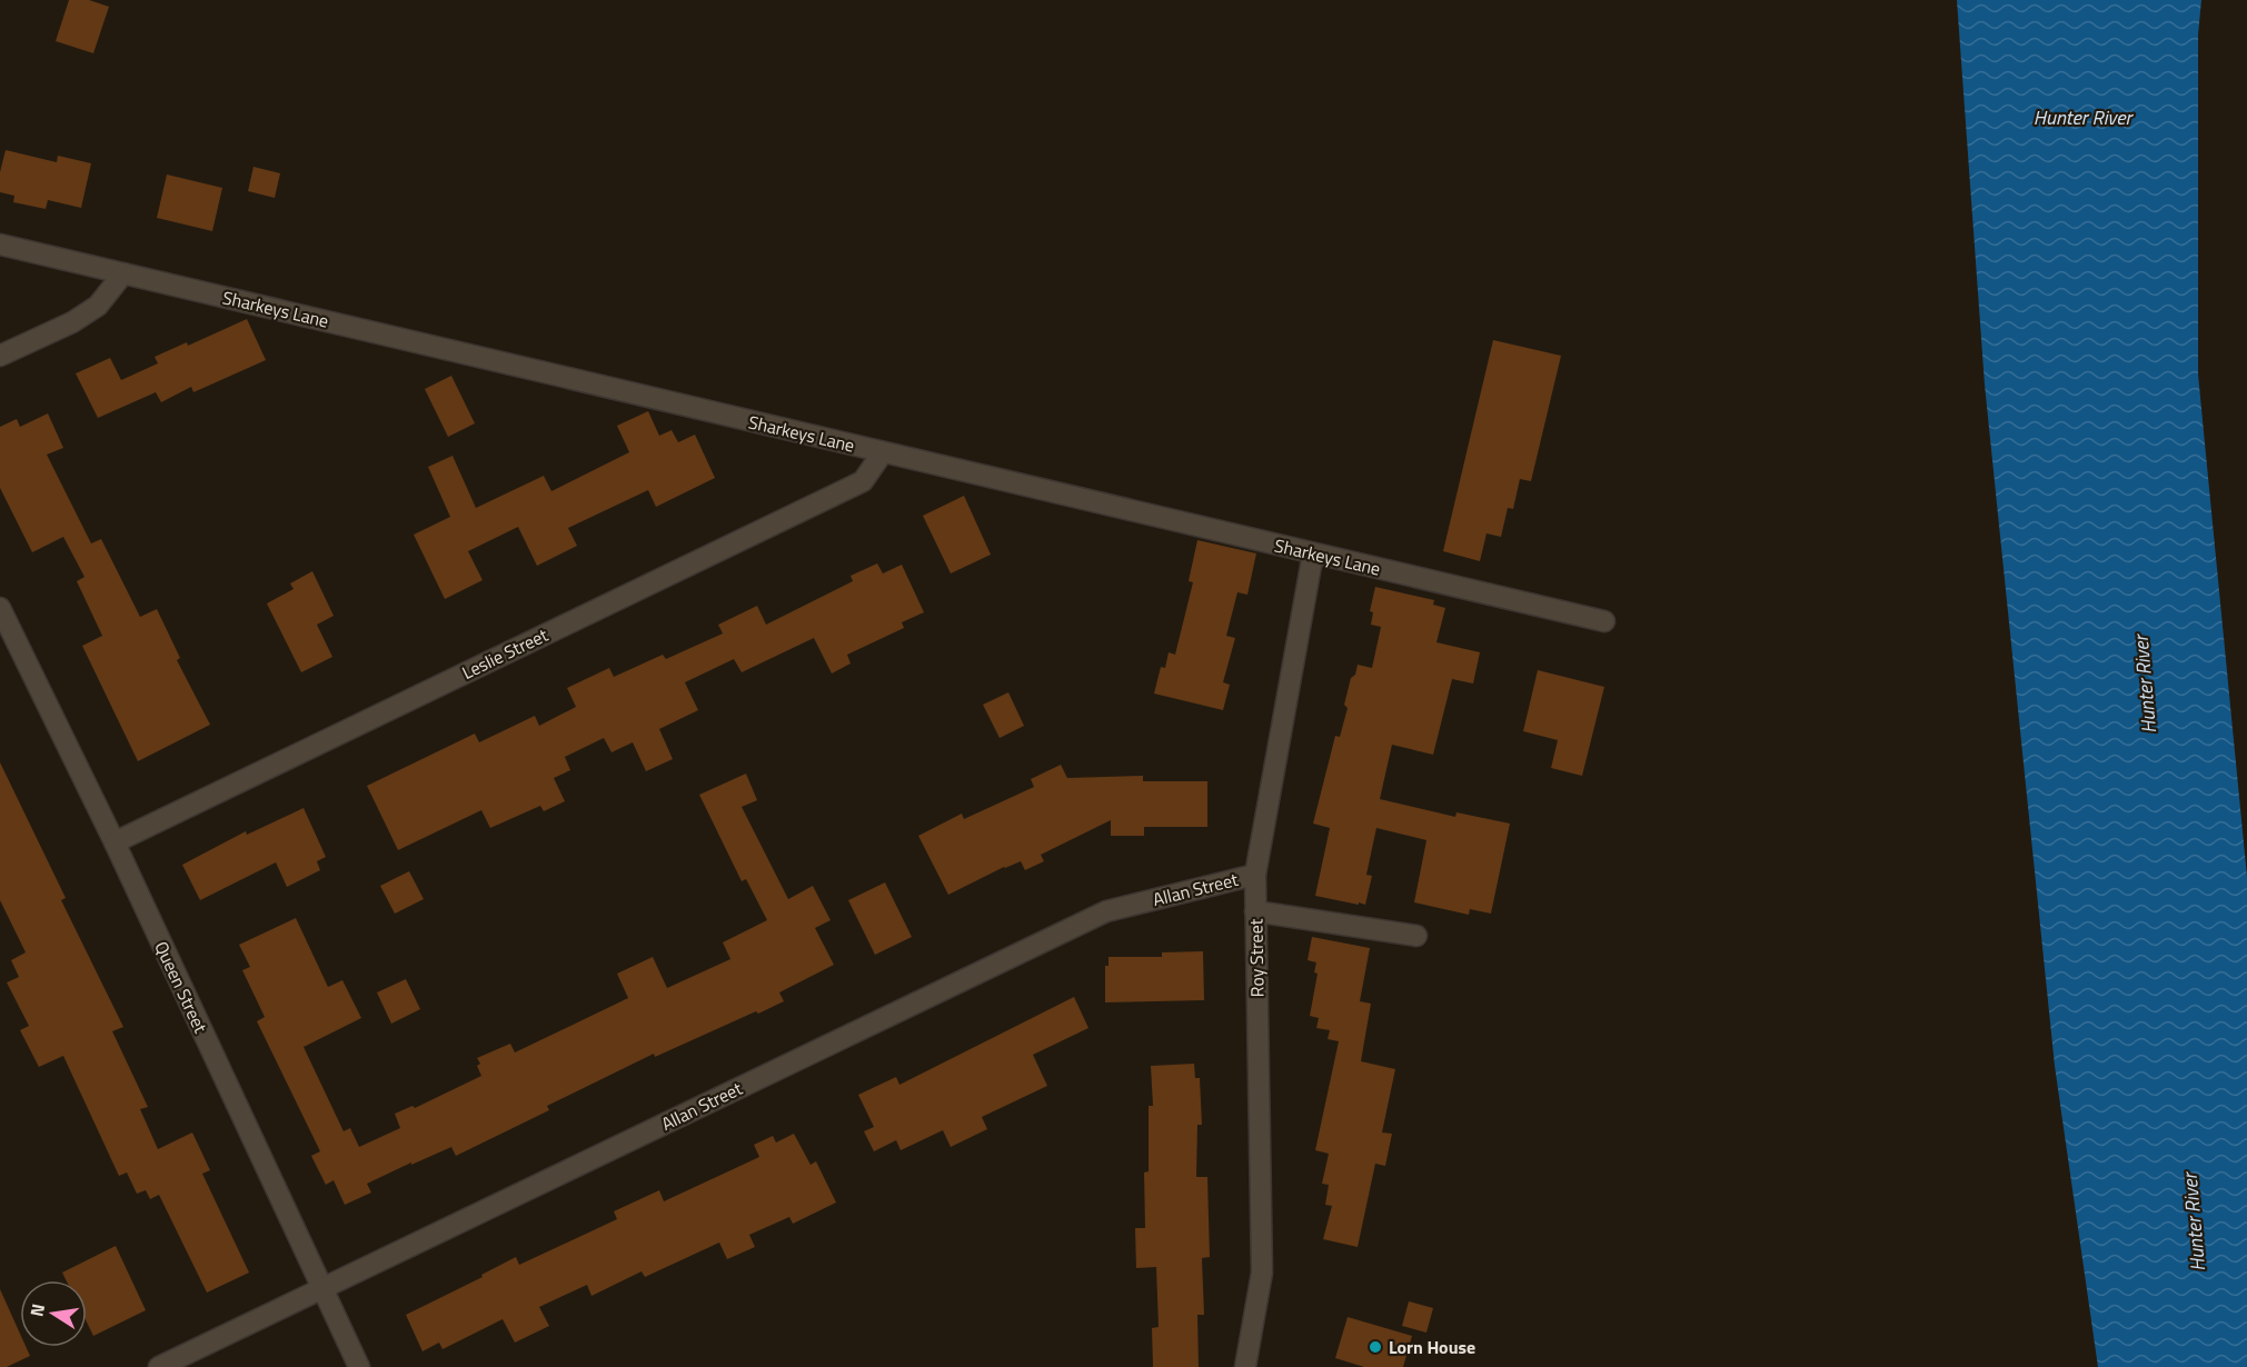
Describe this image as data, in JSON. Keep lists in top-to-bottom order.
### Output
{
  "streets": {
    "street": [
      "Sharkeys Lane",
      "Leslie Street",
      "Allan Street",
      "Roy Street",
      "Queen Street"
    ]
  },
  "crossings": [
    ["Sharkeys Lane", "Leslie Street"],
    ["Sharkeys Lane", "Roy Street"],
    ["Leslie Street", "Queen Street"],
    ["Allan Street", "Roy Street"],
    ["Allan Street", "Queen Street"]
  ],
  "water": ["Hunter River"],
  "places": ["Lorn House"],
  "north": "left"
}
